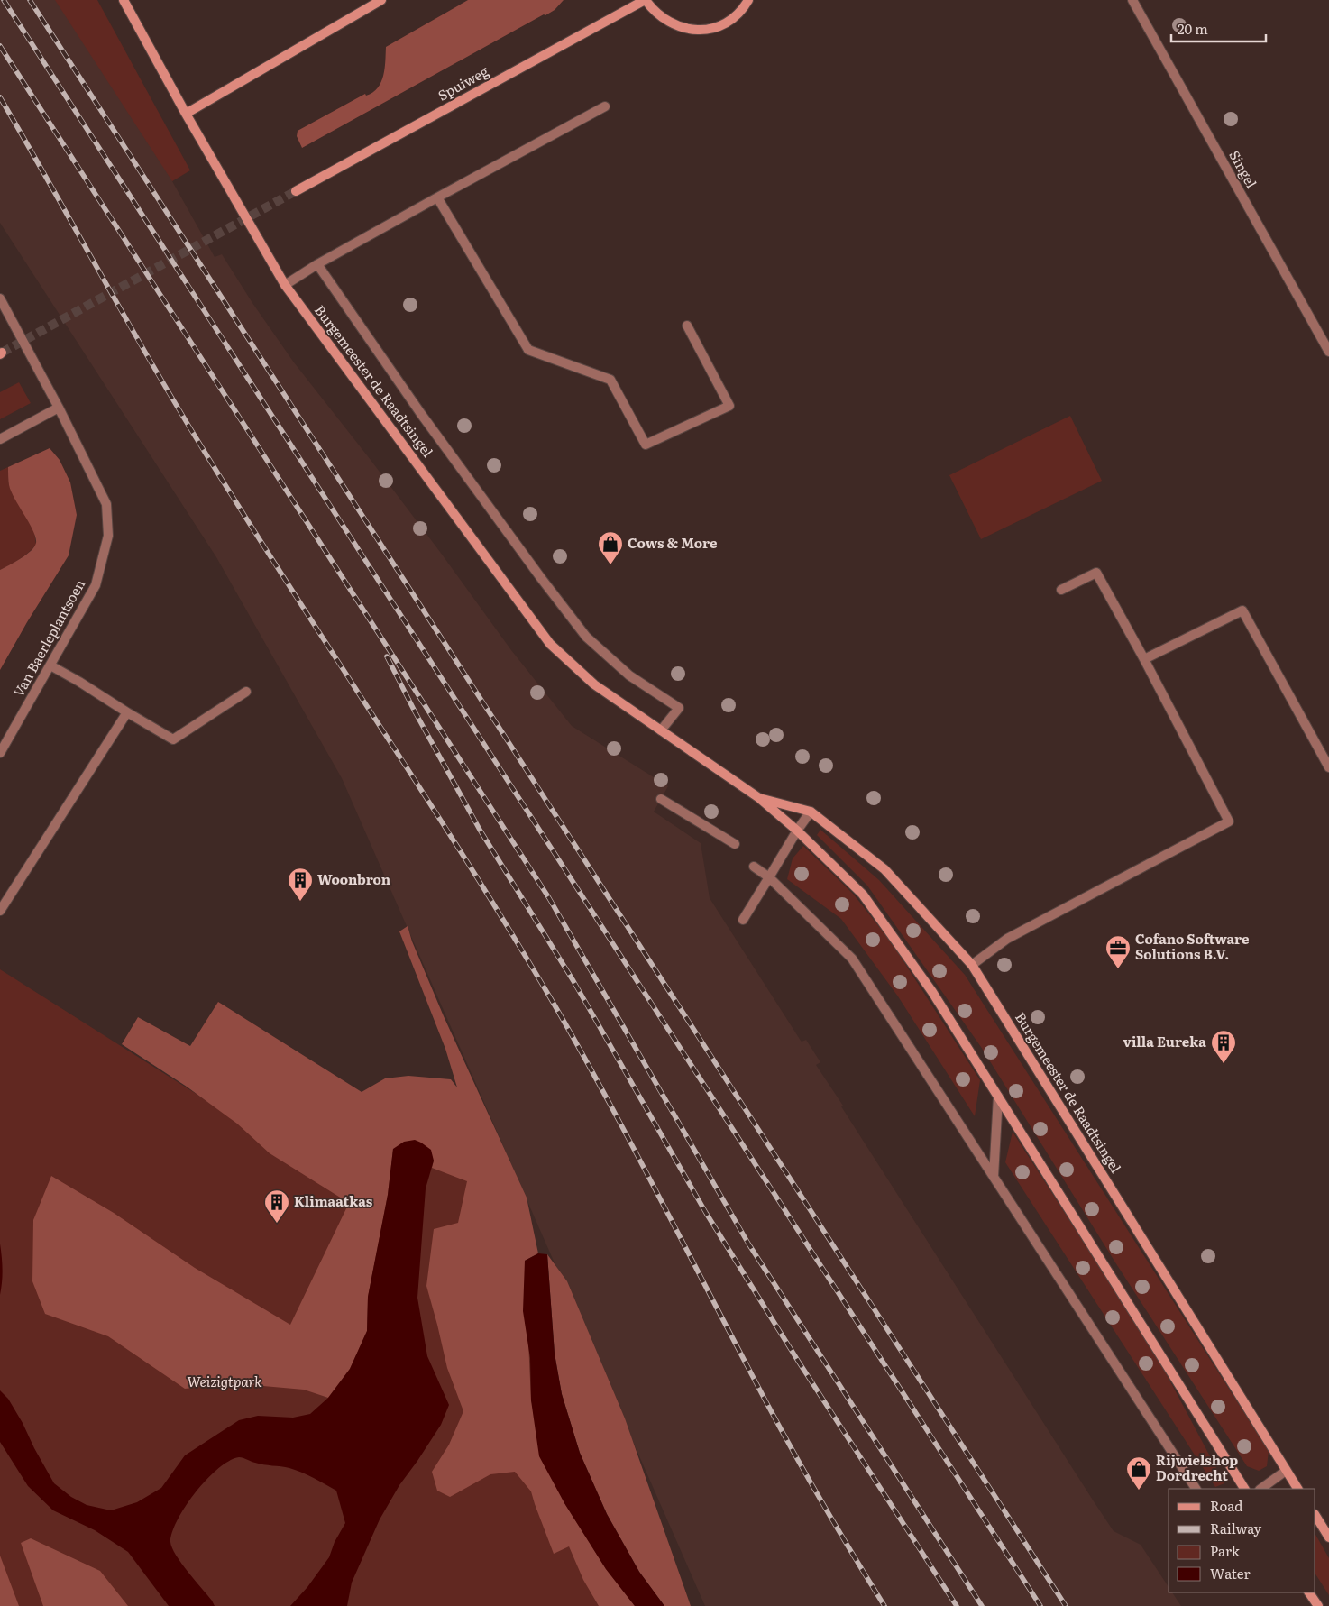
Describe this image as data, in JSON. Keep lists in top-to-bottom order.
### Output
{
  "streets": {
    "main road": ["Spuiweg", "Burgemeester de Raadtsingel"],
    "street": ["Singel", "Van Baerleplantsoen"]
  },
  "parks": ["Weizigtpark"],
  "places": {
    "shop": ["Cows & More", "Rijwielshop Dordrecht"],
    "building": ["Woonbron", "villa Eureka", "Klimaatkas"],
    "office": ["Cofano Software Solutions B.V."]
  },
  "legend": [
    "Road",
    "Railway",
    "Park",
    "Water"
  ],
  "scale_bar": "20 m"
}
